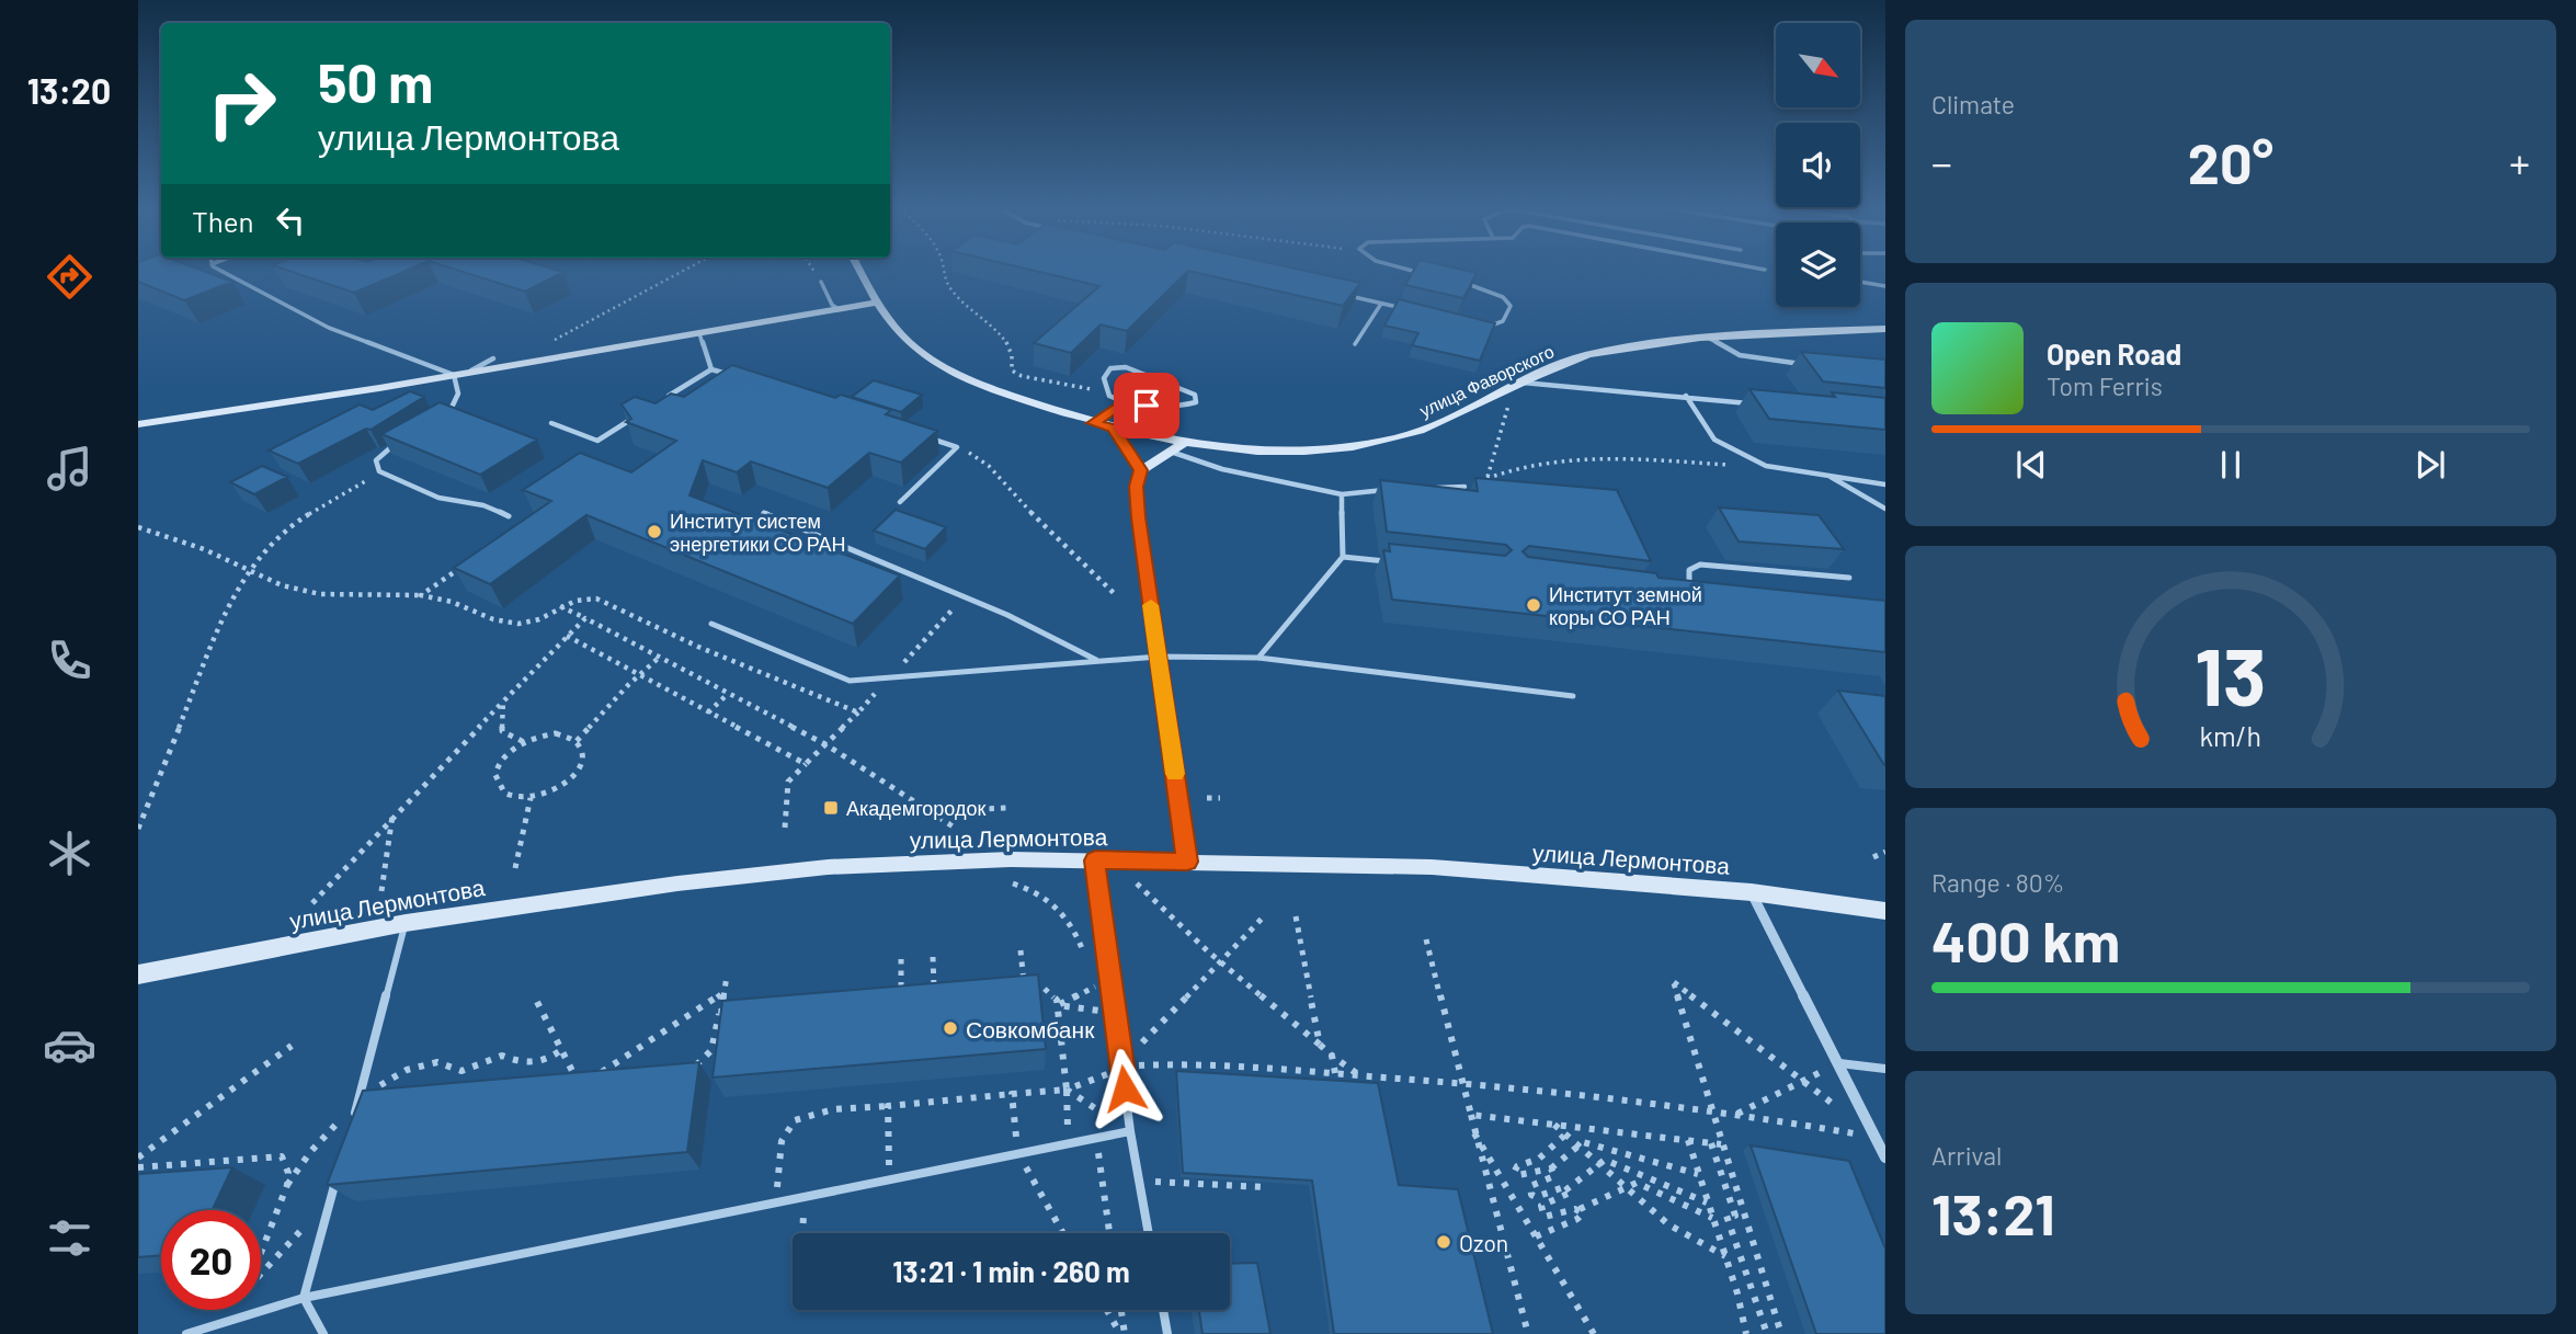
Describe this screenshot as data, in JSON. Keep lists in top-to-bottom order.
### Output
{
  "streets": {
    "street": ["улица Фаворского", "улица Лермонтова"]
  },
  "places": {
    "other": [
      "Институт систем энергетики СО РАН",
      "Институт земной коры СО РАН",
      "Совкомбанк",
      "Ozon"
    ],
    "transit": ["Академгородок"]
  },
  "north": "bottom right",
  "page": {
    "tabs": "13:20",
    "tile": [
      "Climate",
      ["Range · 80%", "400 km"],
      ["Arrival", "13:21"]
    ],
    "turn": ["50 m", "улица Лермонтова"],
    "heat": ["−", "20°", "+"],
    "then": "Then",
    "song": ["Open Road", "Tom Ferris"],
    "limit": "20",
    "trip": "13:21 · 1 min · 260 m",
    "gauge": ["13", "km/h"]
  }
}
